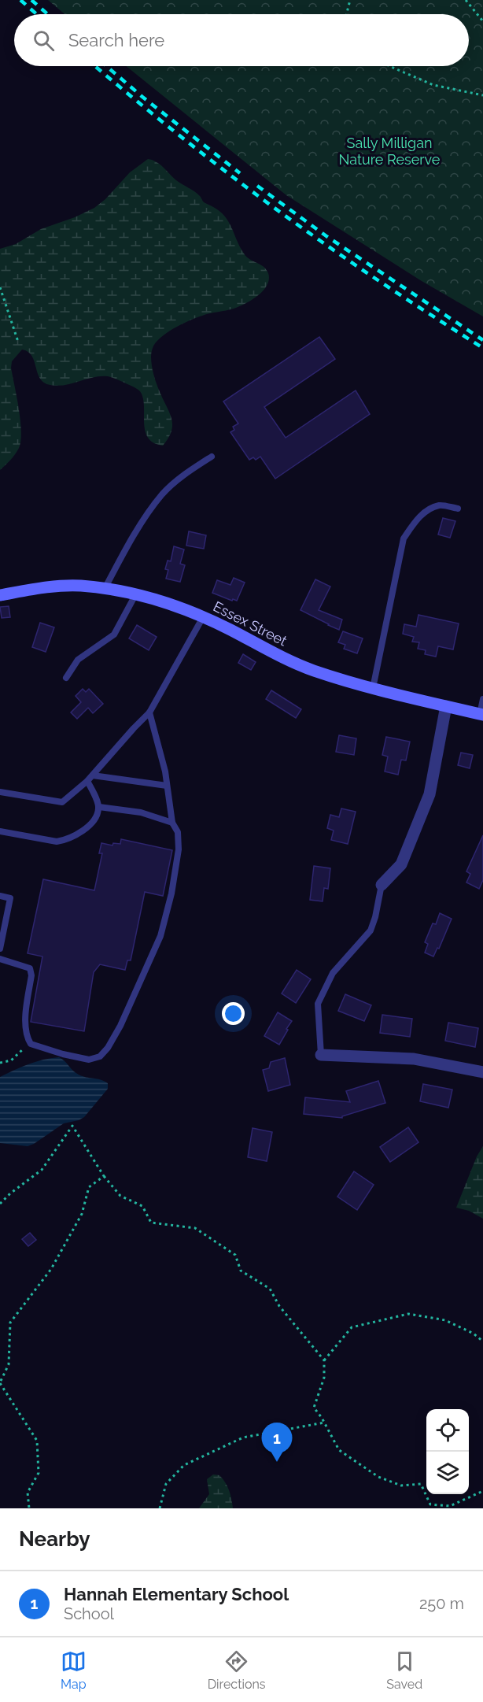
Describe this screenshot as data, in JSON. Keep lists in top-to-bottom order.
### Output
{
  "streets": {
    "main road": ["Essex Street"]
  },
  "parks": ["Sally Milligan Nature Reserve"],
  "page": {
    "search": "Search here",
    "pins": "1",
    "heading": "Nearby",
    "list": [
      {
        "mark": "1",
        "name": "Hannah Elementary School",
        "note": "School",
        "value": "250 m"
      }
    ],
    "nav": ["Map", "Directions", "Saved"]
  }
}
